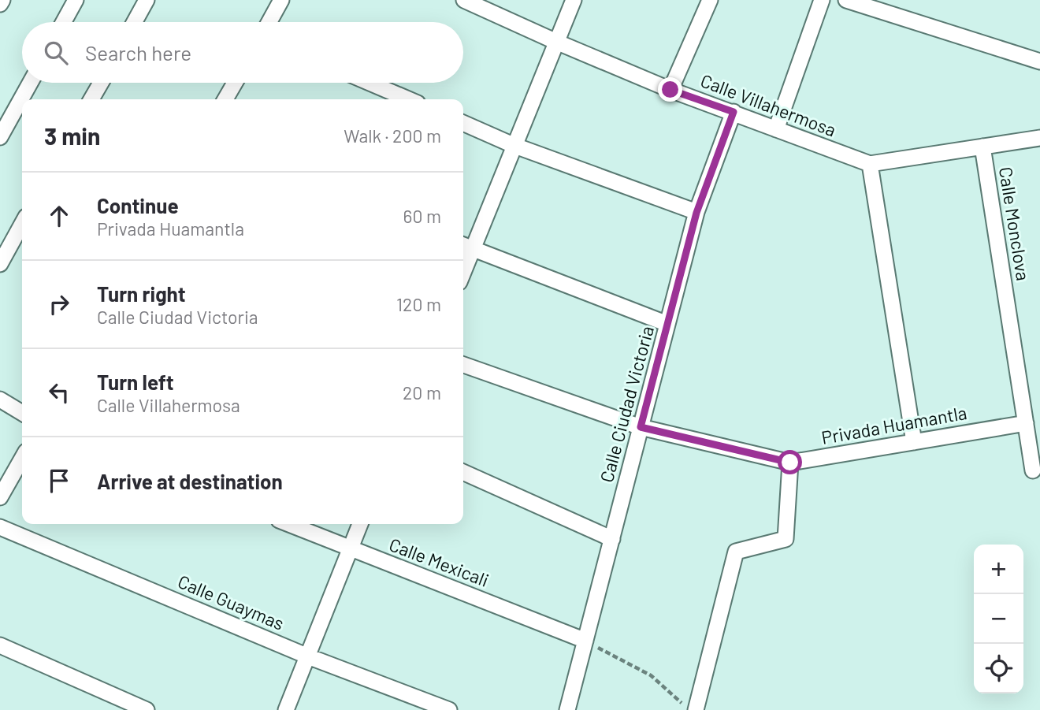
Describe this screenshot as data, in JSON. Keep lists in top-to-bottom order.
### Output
{
  "streets": {
    "street": [
      "Calle Villahermosa",
      "Calle Monclova",
      "Calle Ciudad Victoria",
      "Privada Huamantla",
      "Calle Mexicali",
      "Calle Guaymas"
    ]
  },
  "crossings": [
    ["Calle Villahermosa", "Calle Monclova"],
    ["Calle Villahermosa", "Calle Ciudad Victoria"],
    ["Calle Monclova", "Privada Huamantla"],
    ["Calle Ciudad Victoria", "Privada Huamantla"],
    ["Calle Ciudad Victoria", "Calle Mexicali"]
  ],
  "page": {
    "search": "Search here",
    "heading": ["3 min", "Walk · 200 m"],
    "list": [
      ["Continue", "Privada Huamantla", "60 m"],
      ["Turn right", "Calle Ciudad Victoria", "120 m"],
      ["Turn left", "Calle Villahermosa", "20 m"],
      "Arrive at destination"
    ],
    "map_buttons": ["+", "−"]
  }
}
